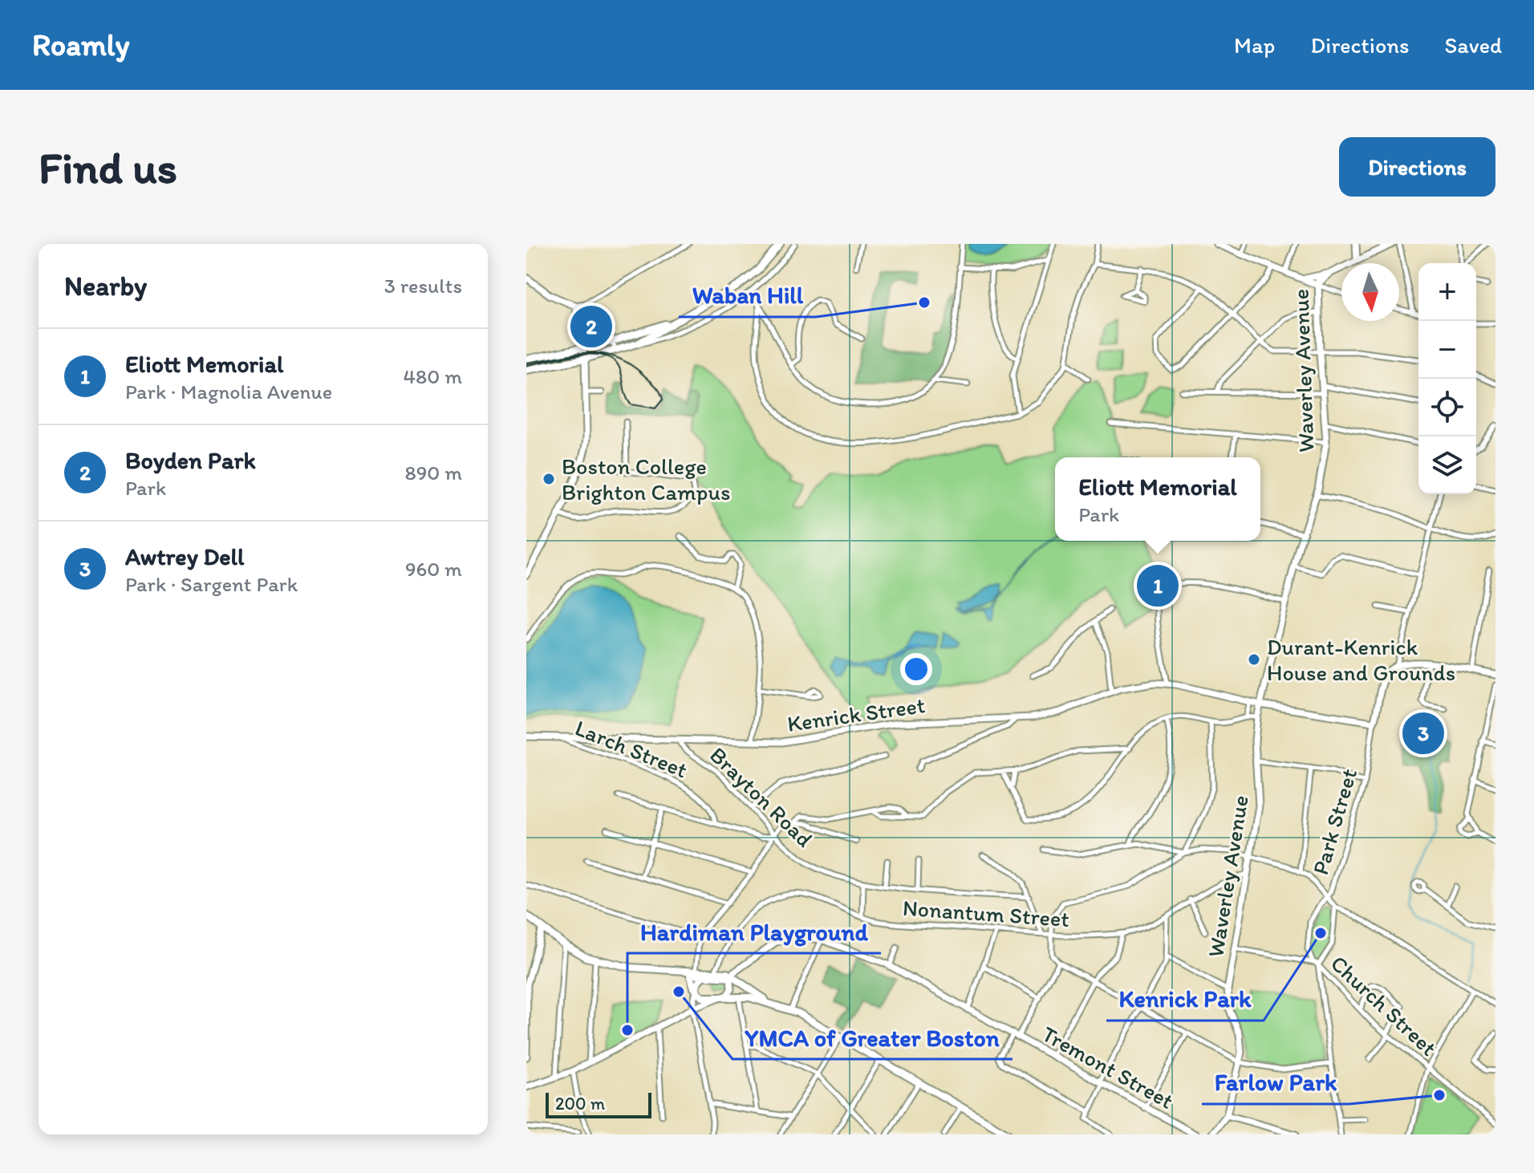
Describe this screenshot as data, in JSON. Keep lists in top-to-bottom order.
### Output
{
  "streets": {
    "street": [
      "Waverley Avenue",
      "Kenrick Street",
      "Larch Street",
      "Brayton Road",
      "Park Street",
      "Nonantum Street",
      "Church Street",
      "Tremont Street"
    ]
  },
  "crossings": [
    ["Waverley Avenue", "Kenrick Street"],
    ["Waverley Avenue", "Nonantum Street"],
    ["Waverley Avenue", "Church Street"],
    ["Kenrick Street", "Larch Street"],
    ["Kenrick Street", "Brayton Road"],
    ["Kenrick Street", "Park Street"],
    ["Park Street", "Church Street"]
  ],
  "places": [
    "Waban Hill",
    "Boston College Brighton Campus",
    "Durant-Kenrick House and Grounds",
    "Kenrick Park",
    "YMCA of Greater Boston",
    "Hardiman Playground",
    "Farlow Park"
  ],
  "scale_bar": "200 m",
  "north": "bottom",
  "page": {
    "header": "Roamly",
    "nav": ["Map", "Directions", "Saved"],
    "buttons": "Directions",
    "title": "Find us",
    "heading": ["Nearby", "3 results"],
    "map_buttons": ["+", "−"],
    "pins": ["2", "1", "3"],
    "list": [
      {
        "mark": "1",
        "name": "Eliott Memorial",
        "note": "Park · Magnolia Avenue",
        "value": "480 m"
      },
      {
        "mark": "2",
        "name": "Boyden Park",
        "note": "Park",
        "value": "890 m"
      },
      {
        "mark": "3",
        "name": "Awtrey Dell",
        "note": "Park · Sargent Park",
        "value": "960 m"
      }
    ],
    "popup": ["Eliott Memorial", "Park"],
    "scale": "200 m"
  }
}
